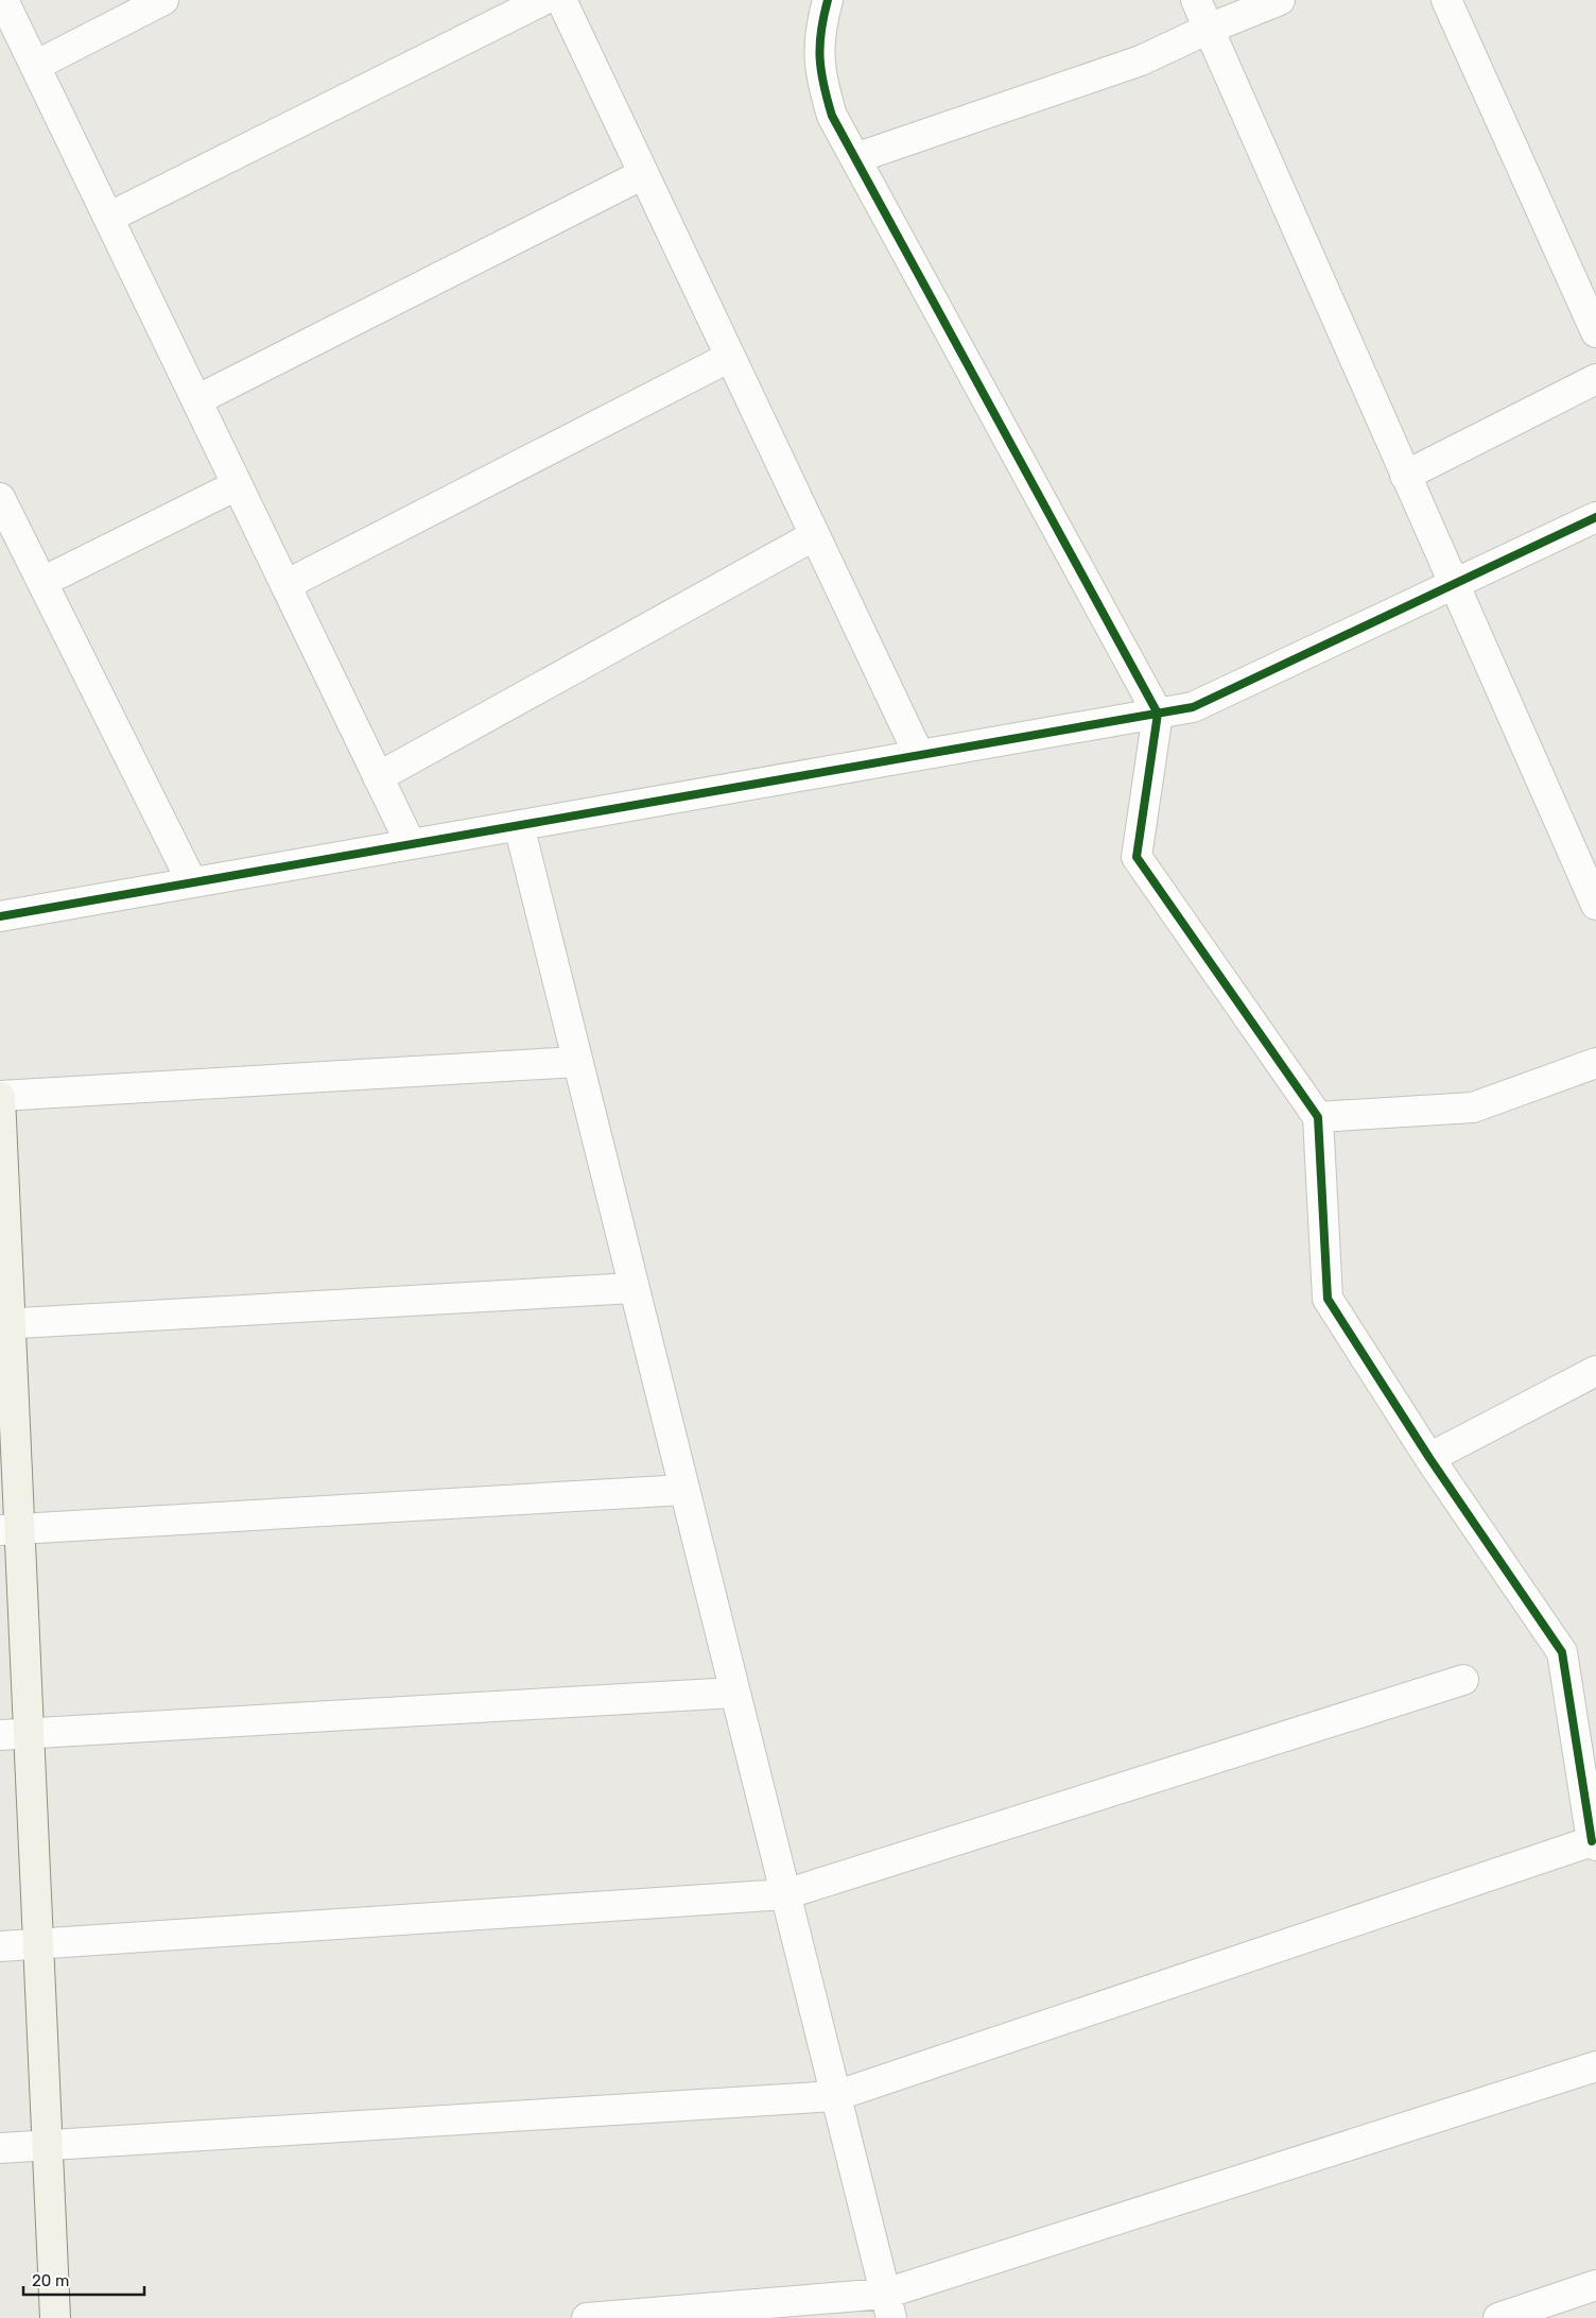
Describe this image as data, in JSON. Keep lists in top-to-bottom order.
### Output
{
  "scale_bar": "20 m"
}
